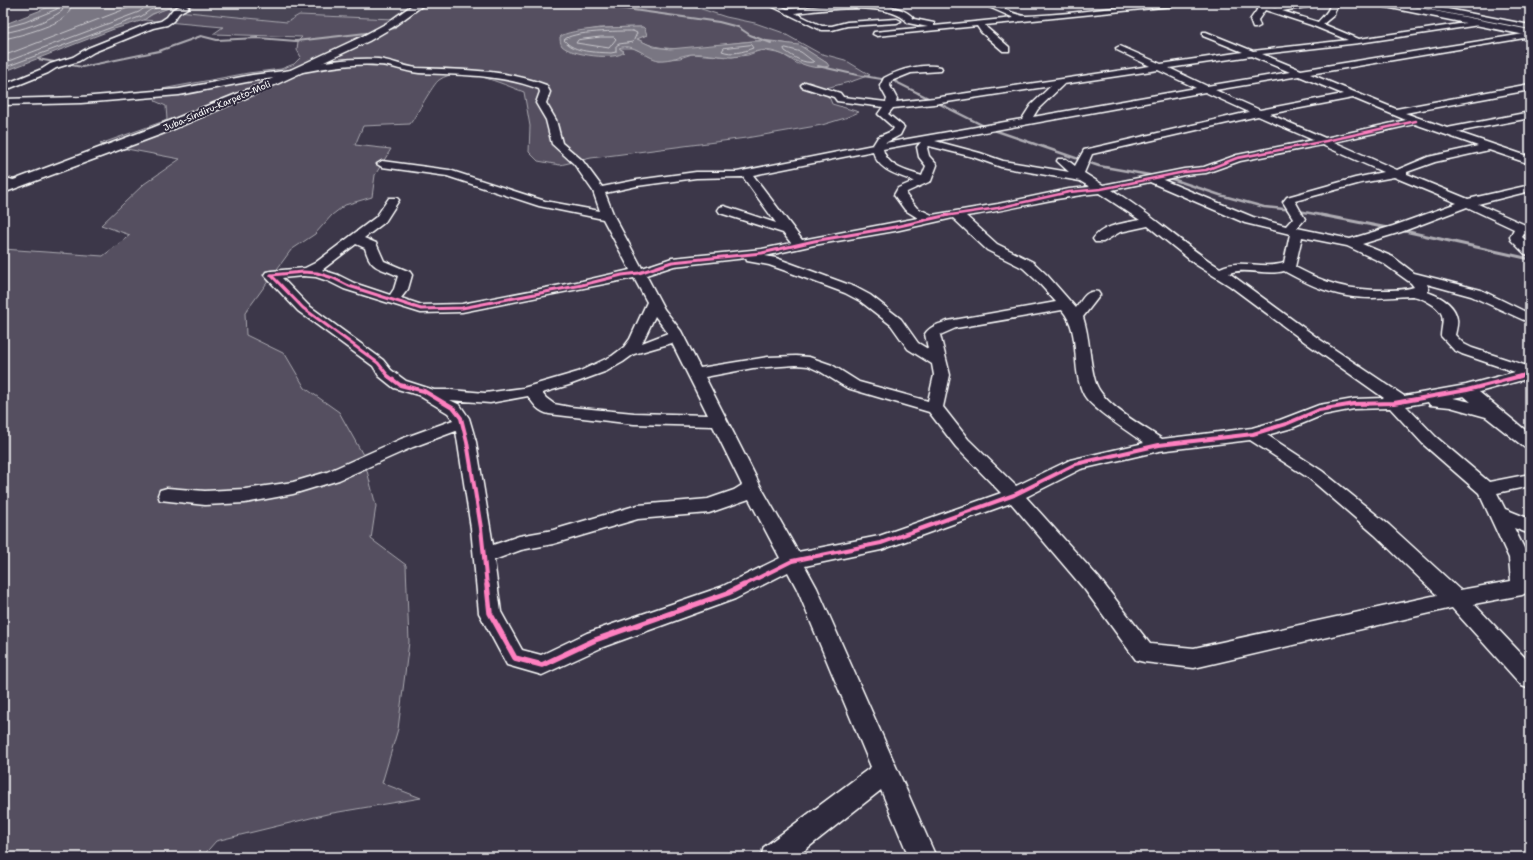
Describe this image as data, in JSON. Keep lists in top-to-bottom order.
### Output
{
  "streets": {
    "main road": ["Juba-Sindiru-Karpeto-Moli"]
  }
}
